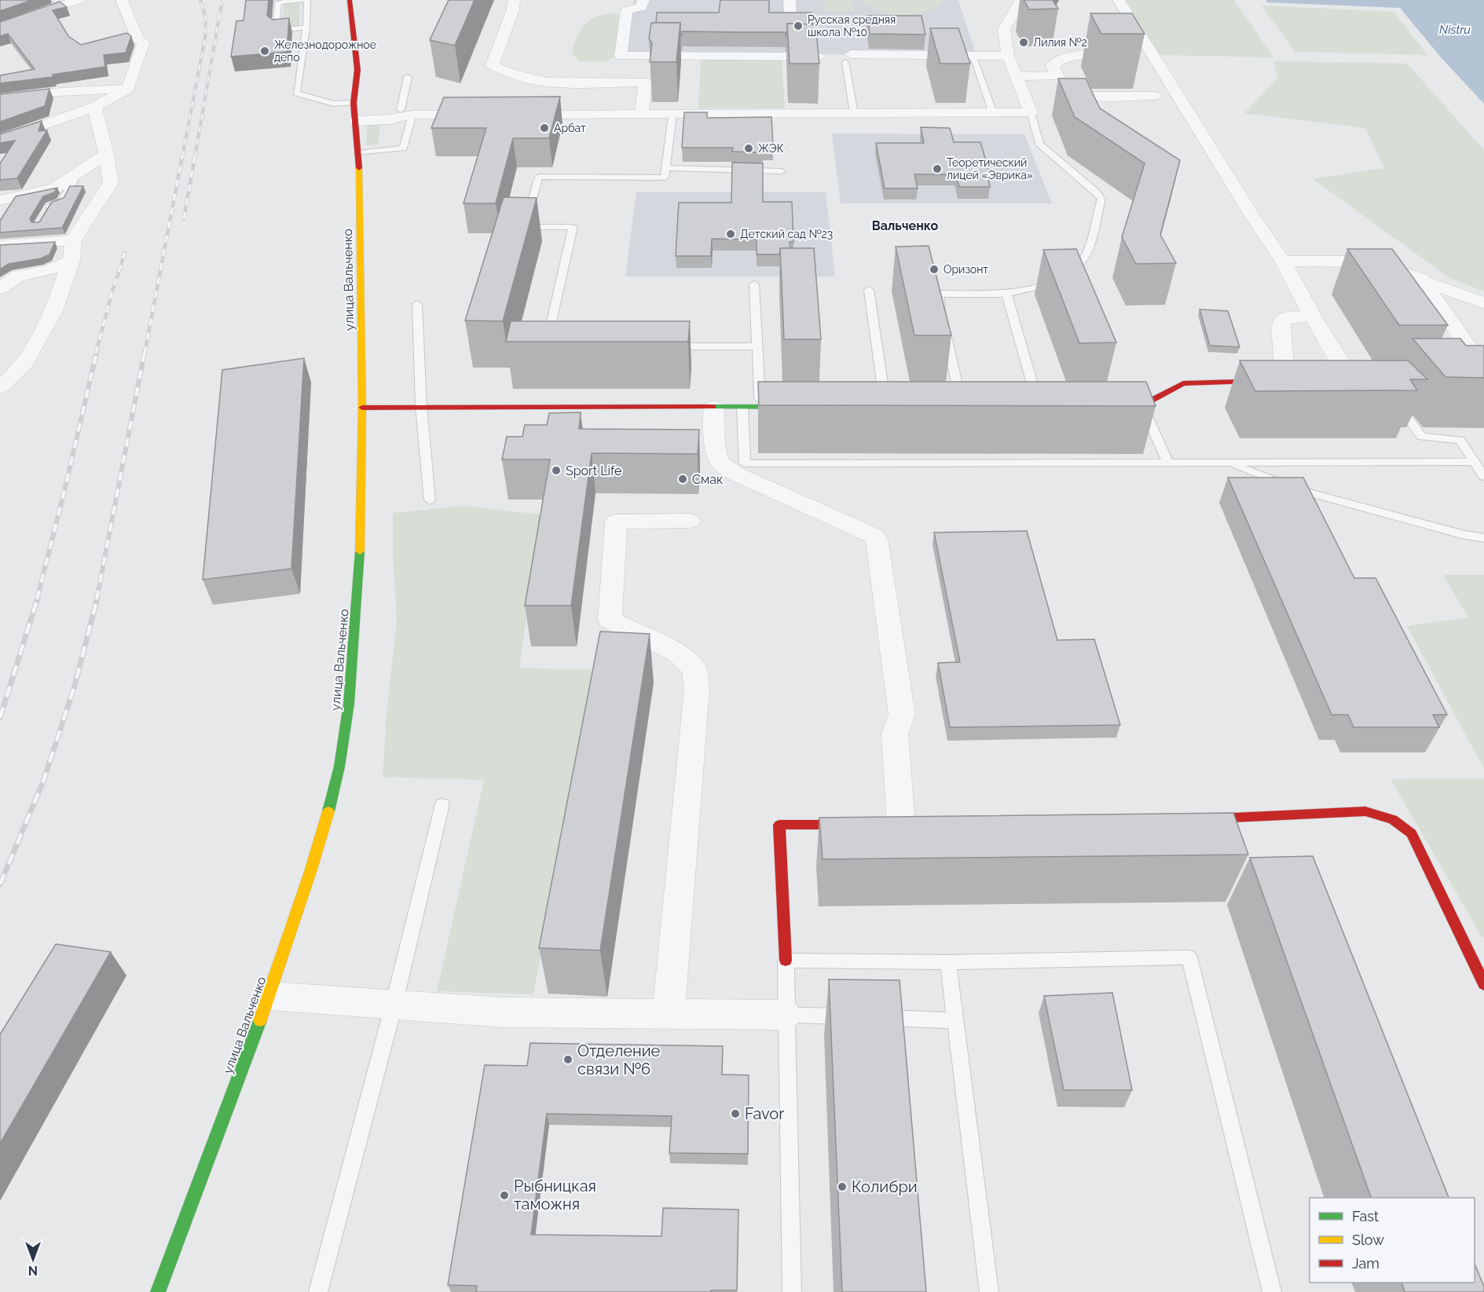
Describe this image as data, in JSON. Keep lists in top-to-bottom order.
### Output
{
  "streets": {
    "main road": ["улица Вальченко"]
  },
  "districts": ["Вальченко"],
  "water": ["Nistru"],
  "places": [
    "Русская средняя школа №10",
    "Лилия №2",
    "Железнодорожное депо",
    "Арбат",
    "ЖЭК",
    "Теоретический лицей «Эврика»",
    "Детский сад №23",
    "Оризонт",
    "Sport Life",
    "Смак",
    "Отделение связи №6",
    "Favor",
    "Колибри",
    "Рыбницкая таможня"
  ],
  "legend": ["Fast", "Slow", "Jam"],
  "north": "bottom"
}
